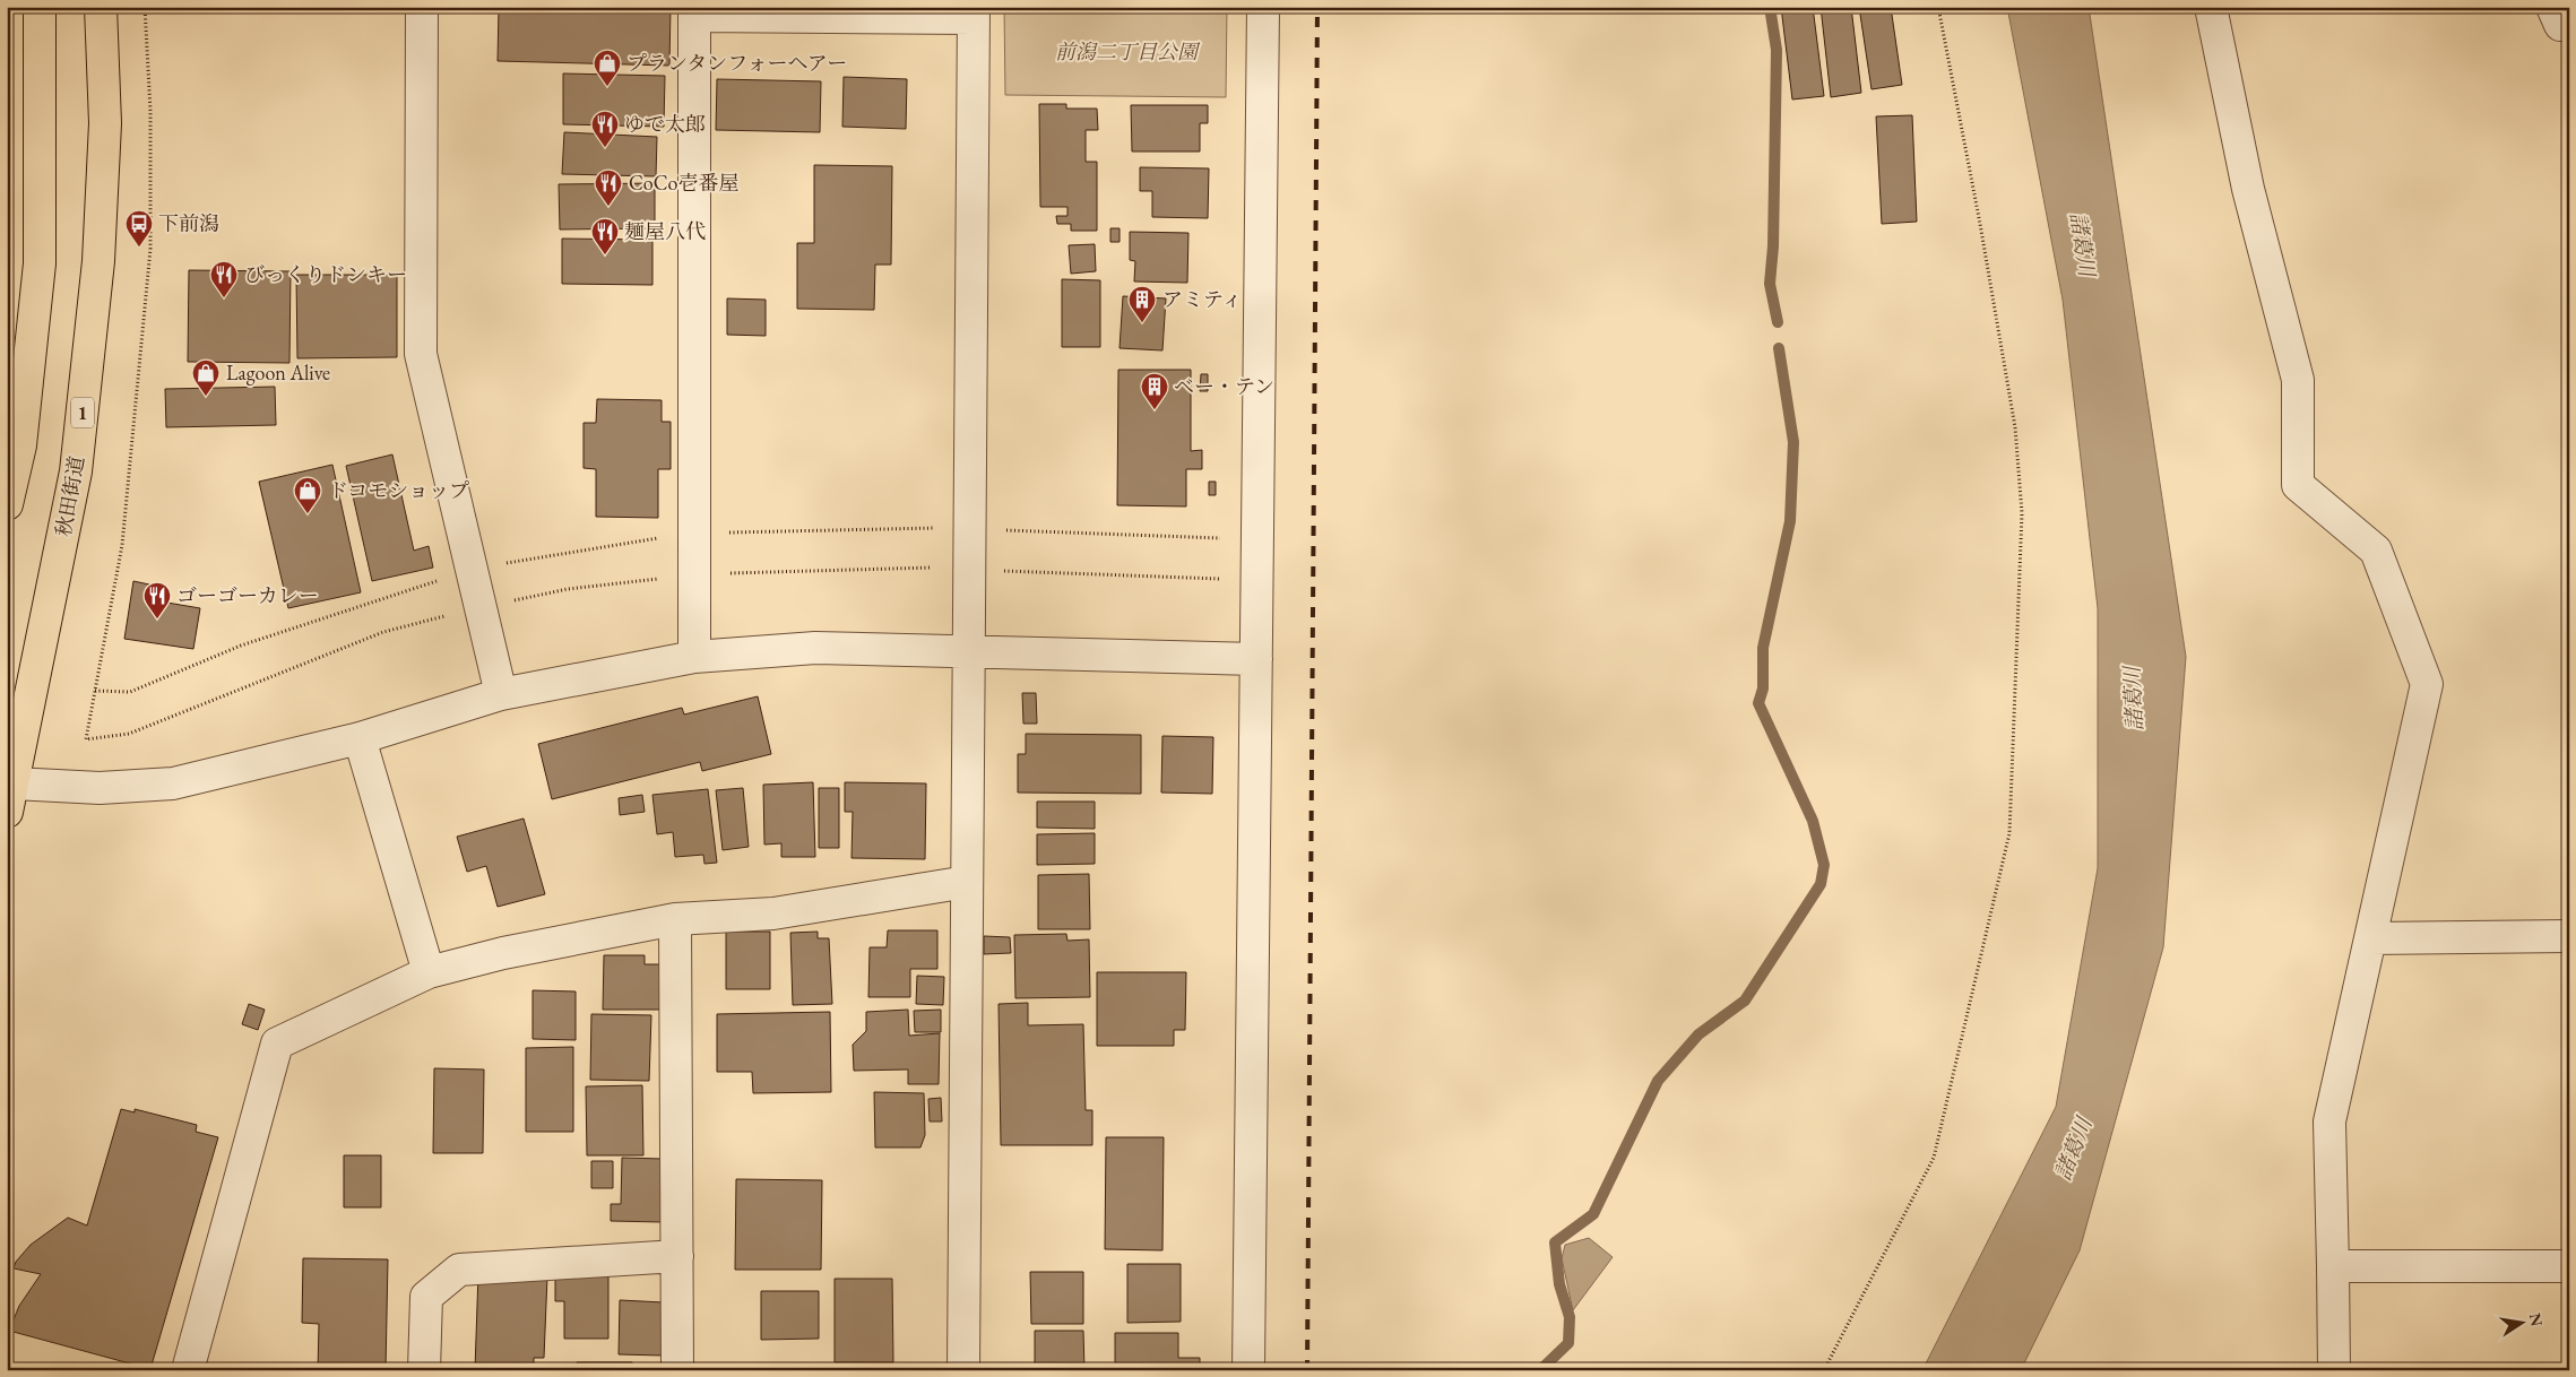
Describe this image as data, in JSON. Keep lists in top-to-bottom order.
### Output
{
  "streets": {
    "main road": ["1", "秋田街道"]
  },
  "water": ["諸葛川"],
  "parks": ["前潟二丁目公園"],
  "places": {
    "shop": ["プランタンフォーヘアー", "Lagoon Alive", "ドコモショップ"],
    "restaurant": [
      "ゆで太郎",
      "CoCo壱番屋",
      "麺屋八代",
      "びっくりドンキー",
      "ゴーゴーカレー"
    ],
    "bus stop": ["下前潟"],
    "building": ["アミティ", "ベー・テン"]
  },
  "north": "right"
}
